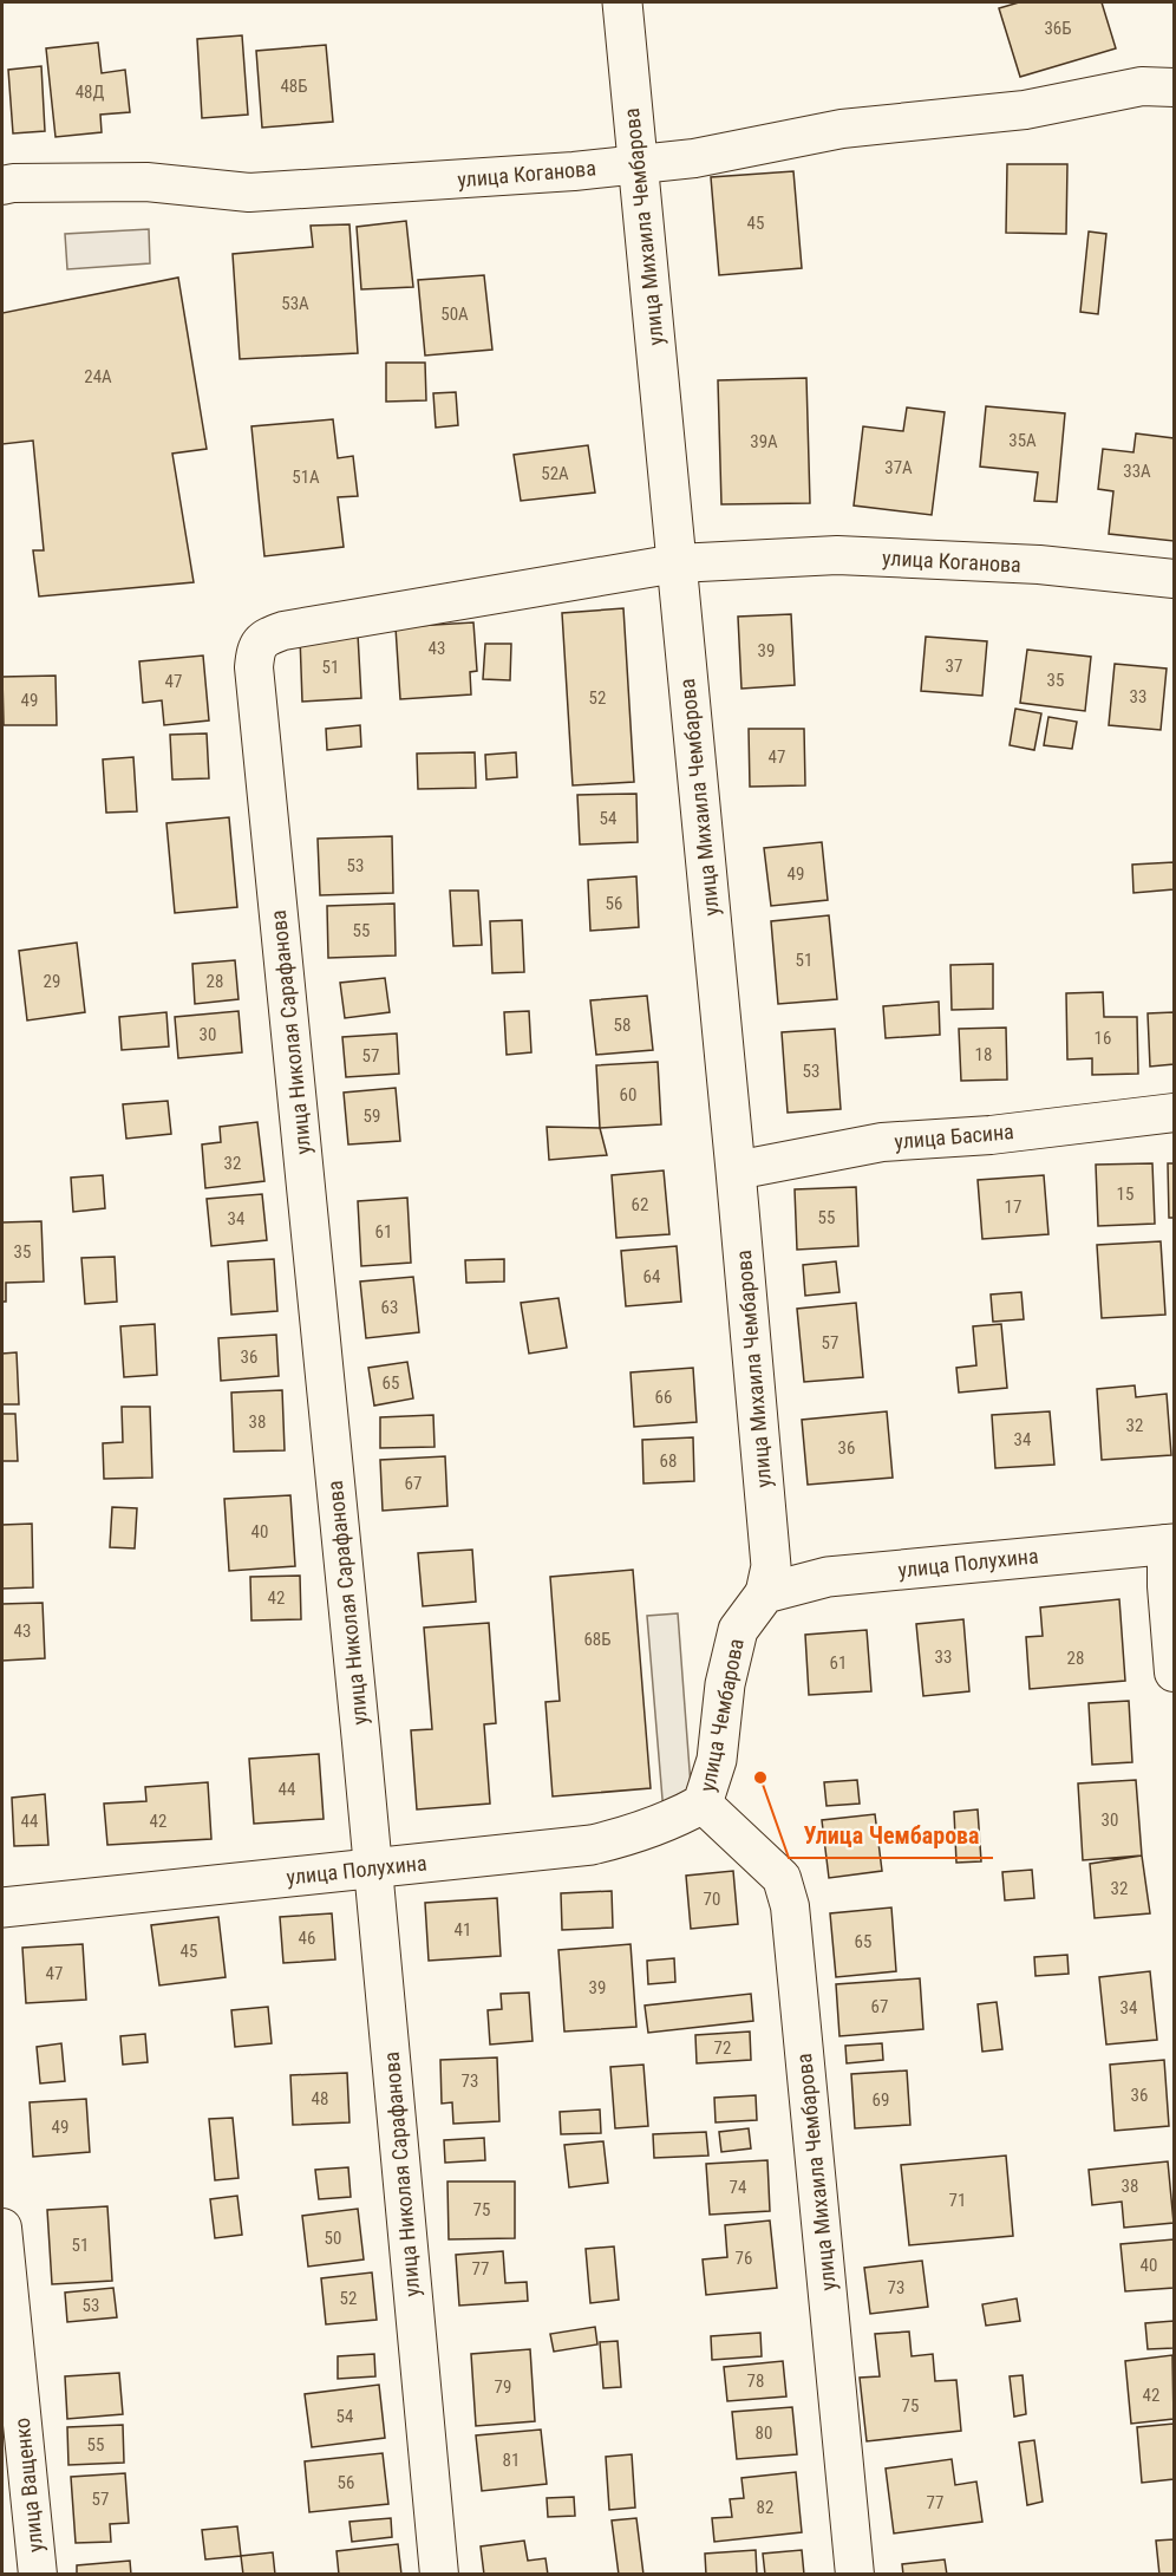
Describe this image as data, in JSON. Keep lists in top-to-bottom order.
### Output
{
  "streets": {
    "street": [
      "улица Коганова",
      "улица Михаила Чембарова",
      "улица Николая Сарафанова",
      "улица Басина",
      "улица Полухина",
      "улица Чембарова",
      "улица Ващенко"
    ]
  },
  "crossings": [
    ["улица Коганова", "улица Михаила Чембарова"],
    ["улица Коганова", "улица Николая Сарафанова"],
    ["улица Михаила Чембарова", "улица Басина"],
    ["улица Михаила Чембарова", "улица Полухина"],
    ["улица Михаила Чембарова", "улица Чембарова"],
    ["улица Николая Сарафанова", "улица Полухина"],
    ["улица Полухина", "улица Чембарова"]
  ],
  "places": ["Улица Чембарова"],
  "house_numbers": [
    "36Б",
    "48Б",
    "48Д",
    "45",
    "53А",
    "50А",
    "24А",
    "35А",
    "39А",
    "37А",
    "33А",
    "52А",
    "51А",
    "43",
    "39",
    "37",
    "51",
    "35",
    "47",
    "33",
    "52",
    "49",
    "47",
    "54",
    "53",
    "49",
    "56",
    "55",
    "51",
    "29",
    "28",
    "58",
    "30",
    "16",
    "18",
    "57",
    "53",
    "60",
    "59",
    "32",
    "15",
    "62",
    "17",
    "55",
    "34",
    "61",
    "35",
    "64",
    "63",
    "57",
    "36",
    "65",
    "66",
    "38",
    "32",
    "34",
    "36",
    "68",
    "67",
    "40",
    "42",
    "43",
    "68Б",
    "33",
    "28",
    "61",
    "44",
    "30",
    "44",
    "42",
    "32",
    "70",
    "41",
    "46",
    "65",
    "45",
    "47",
    "39",
    "67",
    "34",
    "72",
    "73",
    "36",
    "48",
    "69",
    "49",
    "38",
    "74",
    "71",
    "75",
    "50",
    "51",
    "76",
    "40",
    "77",
    "73",
    "52",
    "53",
    "78",
    "79",
    "42",
    "75",
    "54",
    "80",
    "55",
    "81",
    "56",
    "57",
    "77",
    "82"
  ]
}
